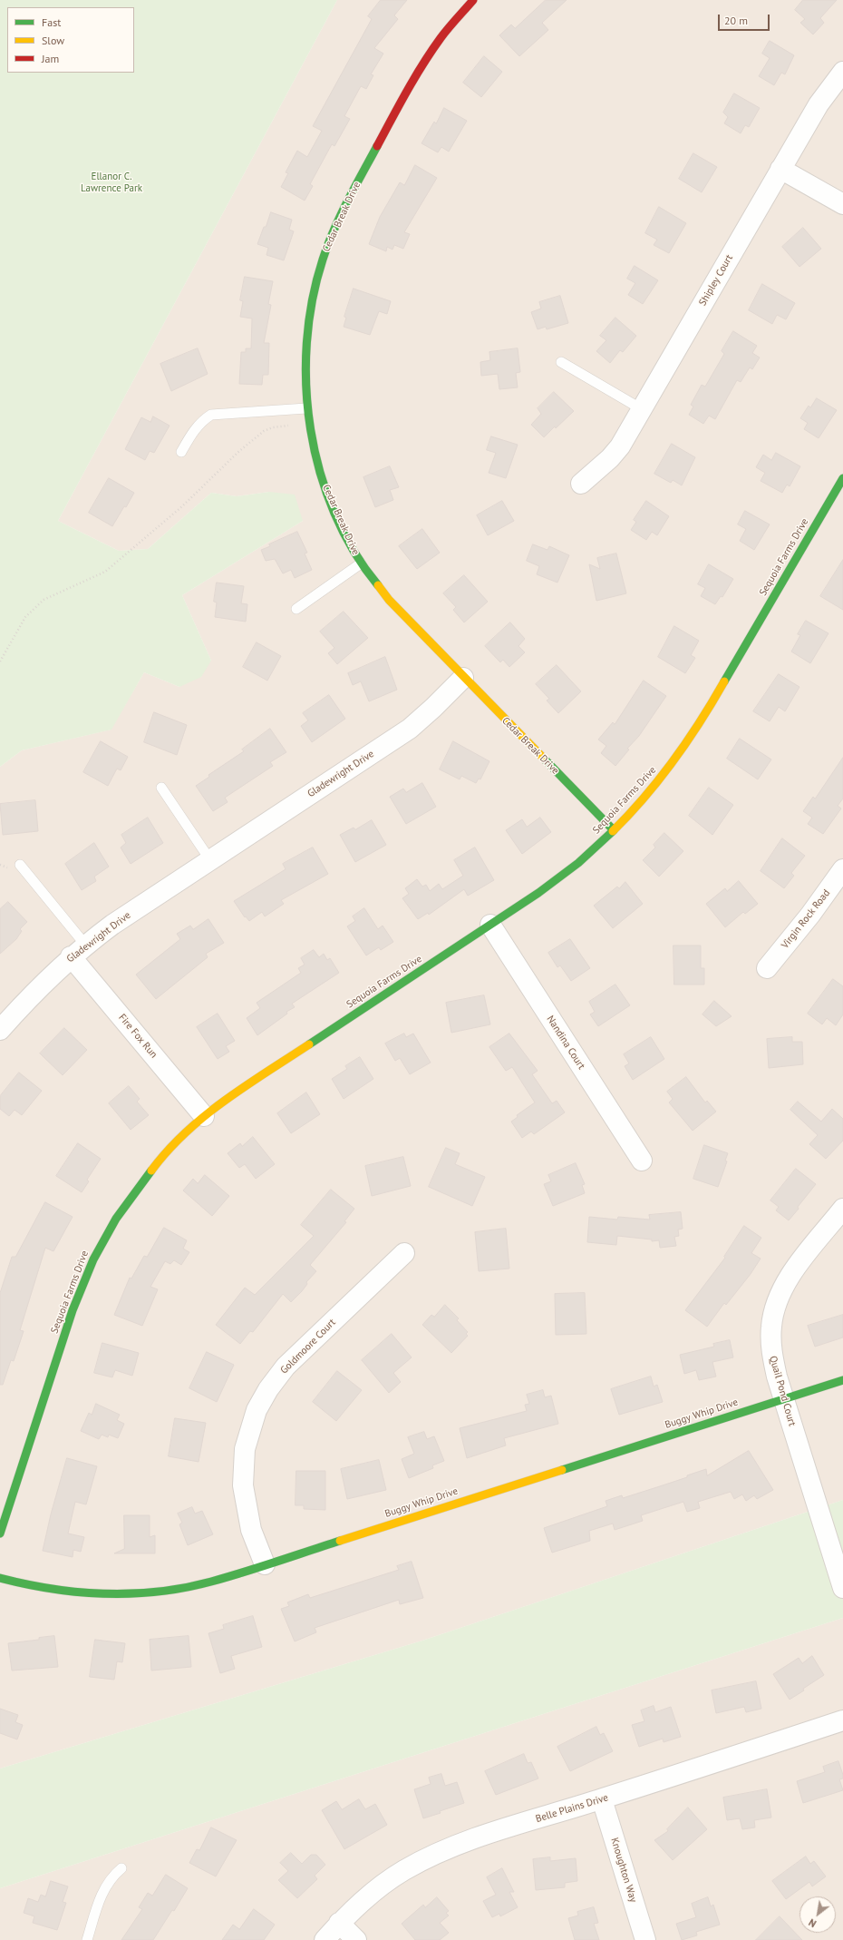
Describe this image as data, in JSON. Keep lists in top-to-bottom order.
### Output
{
  "streets": {
    "street": [
      "Cedar Break Drive",
      "Shipley Court",
      "Sequoia Farms Drive",
      "Gladewright Drive",
      "Virgin Rock Road",
      "Fire Fox Run",
      "Nandina Court",
      "Goldmoore Court",
      "Quail Pond Court",
      "Buggy Whip Drive",
      "Belle Plains Drive",
      "Knoughton Way"
    ]
  },
  "crossings": [
    ["Cedar Break Drive", "Sequoia Farms Drive"],
    ["Cedar Break Drive", "Gladewright Drive"],
    ["Sequoia Farms Drive", "Fire Fox Run"],
    ["Sequoia Farms Drive", "Nandina Court"],
    ["Gladewright Drive", "Fire Fox Run"],
    ["Goldmoore Court", "Buggy Whip Drive"],
    ["Quail Pond Court", "Buggy Whip Drive"],
    ["Belle Plains Drive", "Knoughton Way"]
  ],
  "parks": ["Ellanor C. Lawrence Park"],
  "legend": ["Fast", "Slow", "Jam"],
  "scale_bar": "20 m",
  "north": "bottom left"
}
